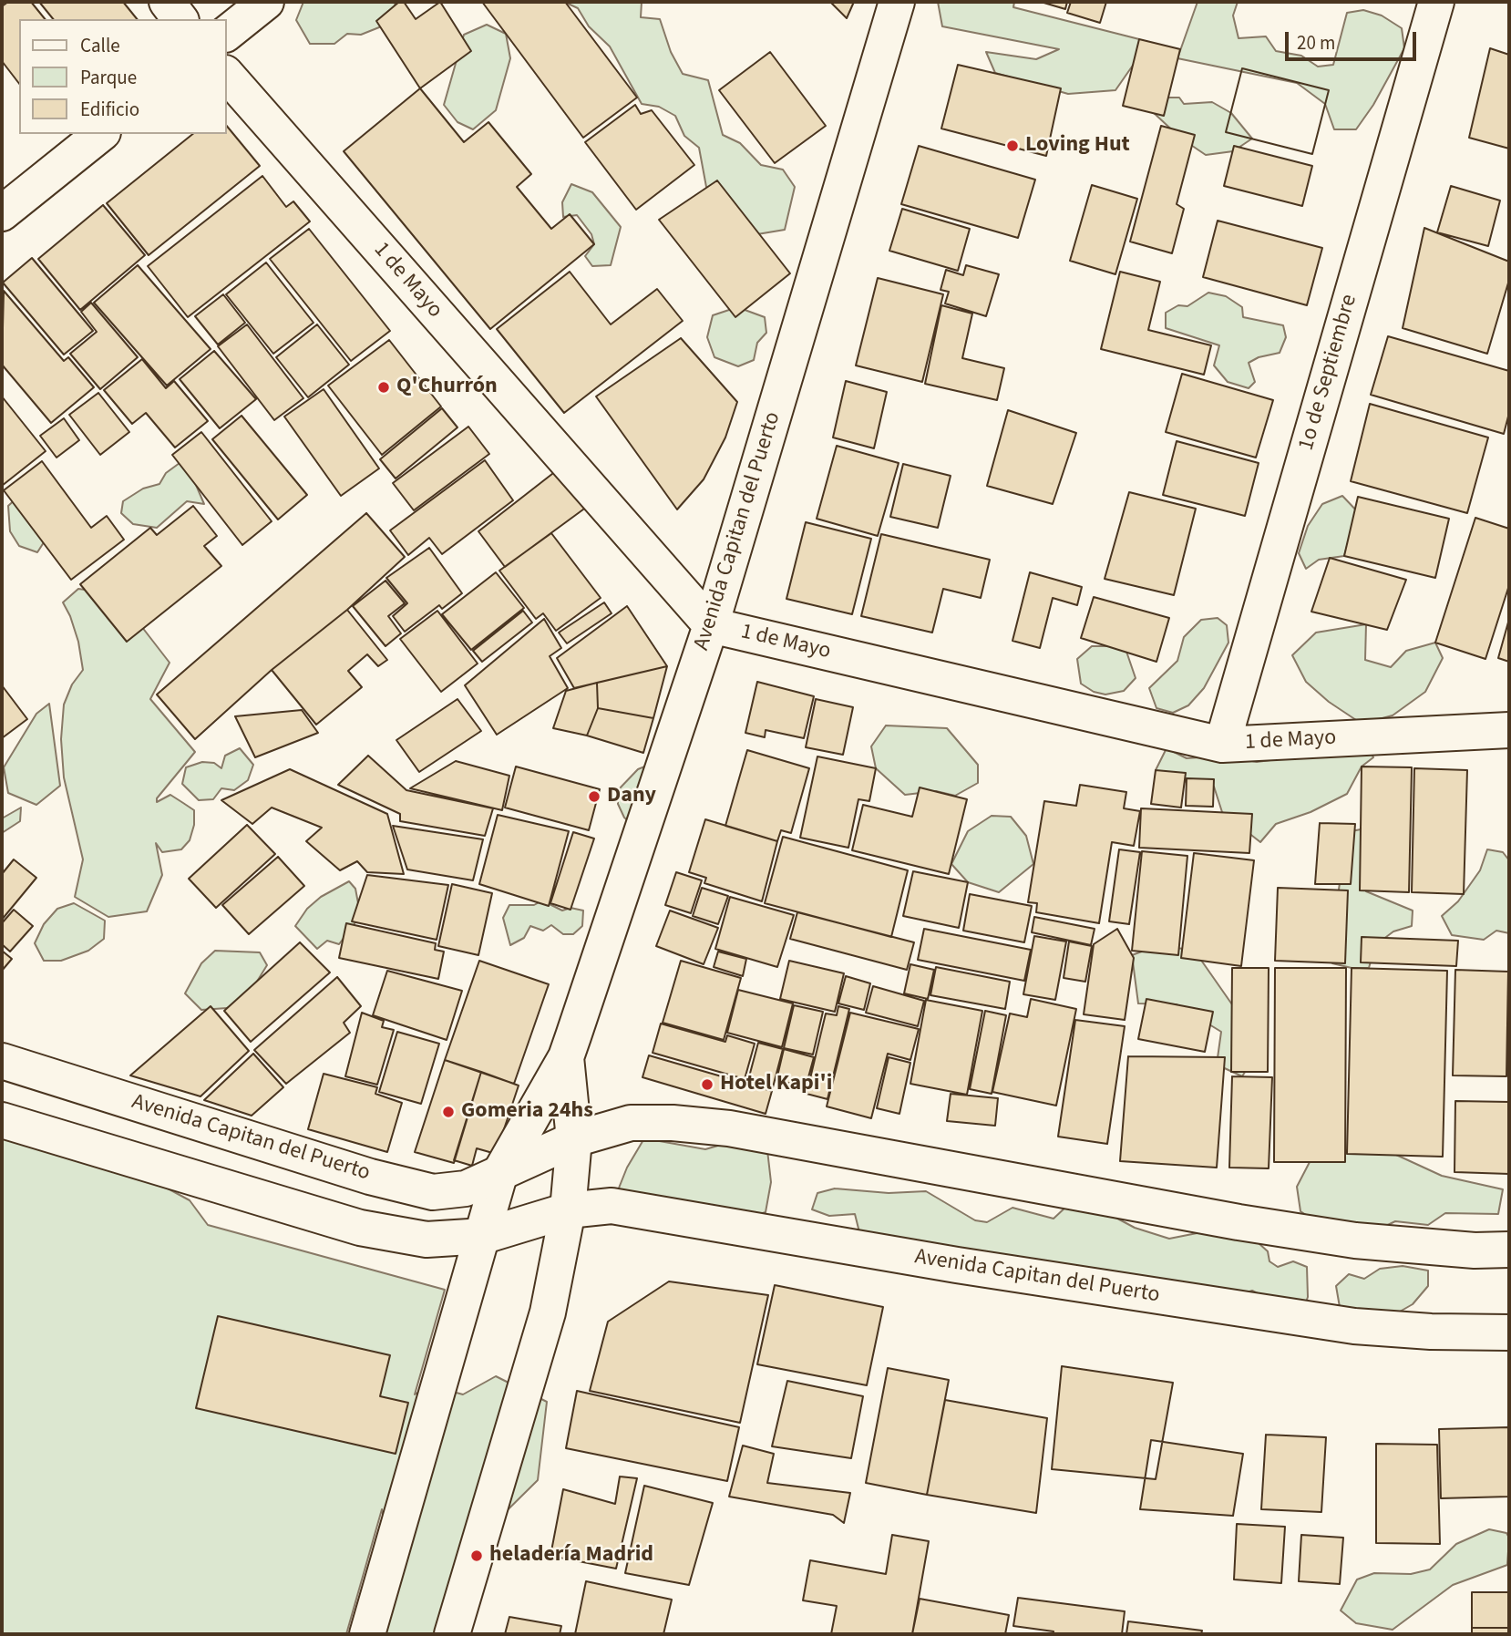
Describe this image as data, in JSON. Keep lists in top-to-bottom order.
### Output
{
  "streets": {
    "street": ["1 de Mayo", "1o de Septiembre", "Avenida Capitan del Puerto"]
  },
  "crossings": [
    ["1 de Mayo", "1o de Septiembre"],
    ["1 de Mayo", "Avenida Capitan del Puerto"]
  ],
  "places": [
    "Loving Hut",
    "Q'Churrón",
    "Dany",
    "Hotel Kapi'i",
    "Gomeria 24hs",
    "heladería Madrid"
  ],
  "legend": ["Calle", "Parque", "Edificio"],
  "scale_bar": "20 m"
}
